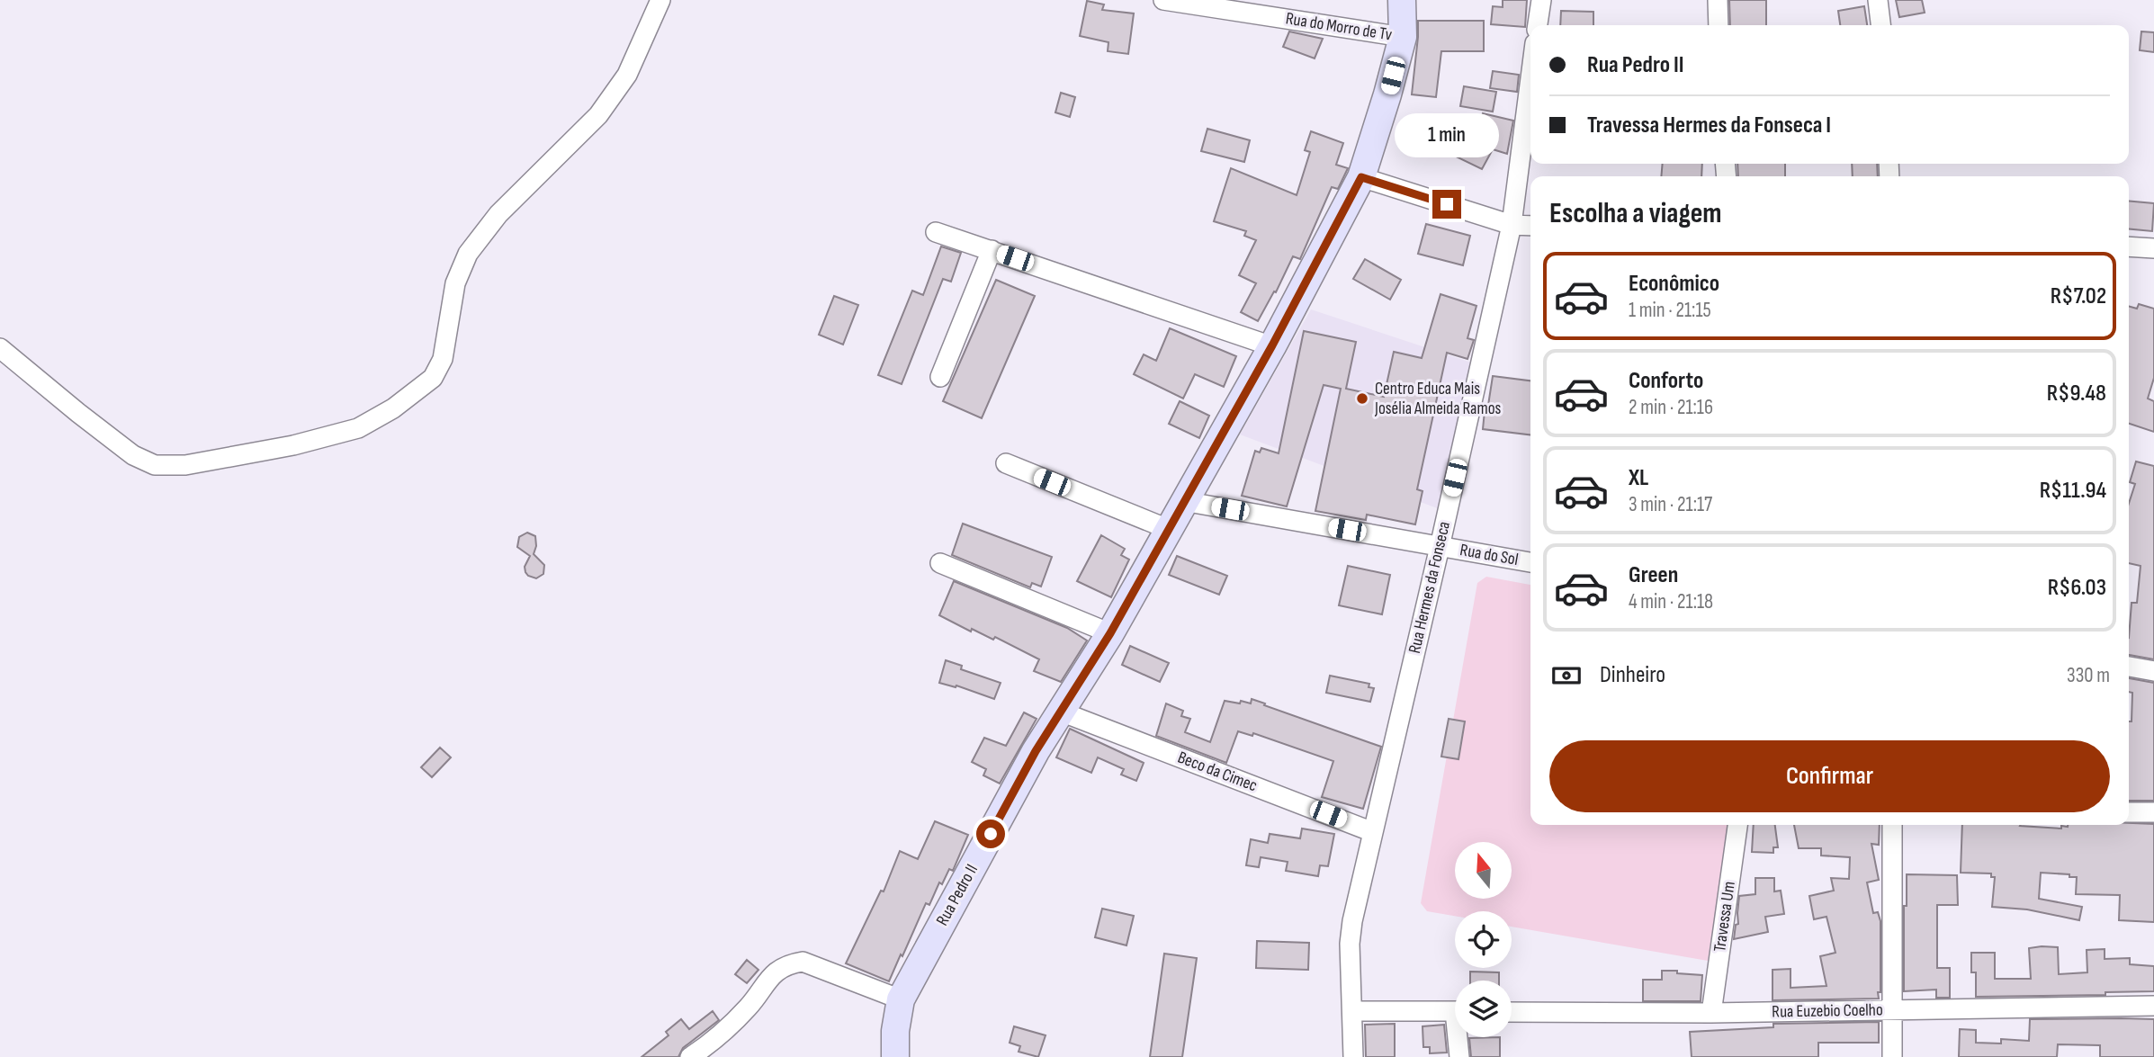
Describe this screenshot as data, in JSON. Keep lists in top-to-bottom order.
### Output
{
  "streets": {
    "street": [
      "Rua do Morro de Tv",
      "Rua do Sol",
      "Rua Hermes da Fonseca",
      "Beco da Cimec",
      "Rua Pedro II",
      "Travessa Um",
      "Rua Euzebio Coelho"
    ]
  },
  "crossings": [
    ["Rua do Morro de Tv", "Rua Pedro II"],
    ["Rua do Sol", "Rua Hermes da Fonseca"],
    ["Rua do Sol", "Rua Pedro II"],
    ["Rua Hermes da Fonseca", "Beco da Cimec"],
    ["Beco da Cimec", "Rua Pedro II"],
    ["Travessa Um", "Rua Euzebio Coelho"]
  ],
  "places": ["Centro Educa Mais Josélia Almeida Ramos"],
  "north": "top",
  "page": {
    "banner": ["Rua Pedro II", "Travessa Hermes da Fonseca I"],
    "bubble": "1 min",
    "heading": "Escolha a viagem",
    "list": [
      {
        "name": "Econômico",
        "note": "1 min · 21:15",
        "value": "R$7.02"
      },
      {
        "name": "Conforto",
        "note": "2 min · 21:16",
        "value": "R$9.48"
      },
      {
        "name": "XL",
        "note": "3 min · 21:17",
        "value": "R$11.94"
      },
      {
        "name": "Green",
        "note": "4 min · 21:18",
        "value": "R$6.03"
      }
    ],
    "pay": ["Dinheiro", "330 m"],
    "buttons": "Confirmar"
  }
}
